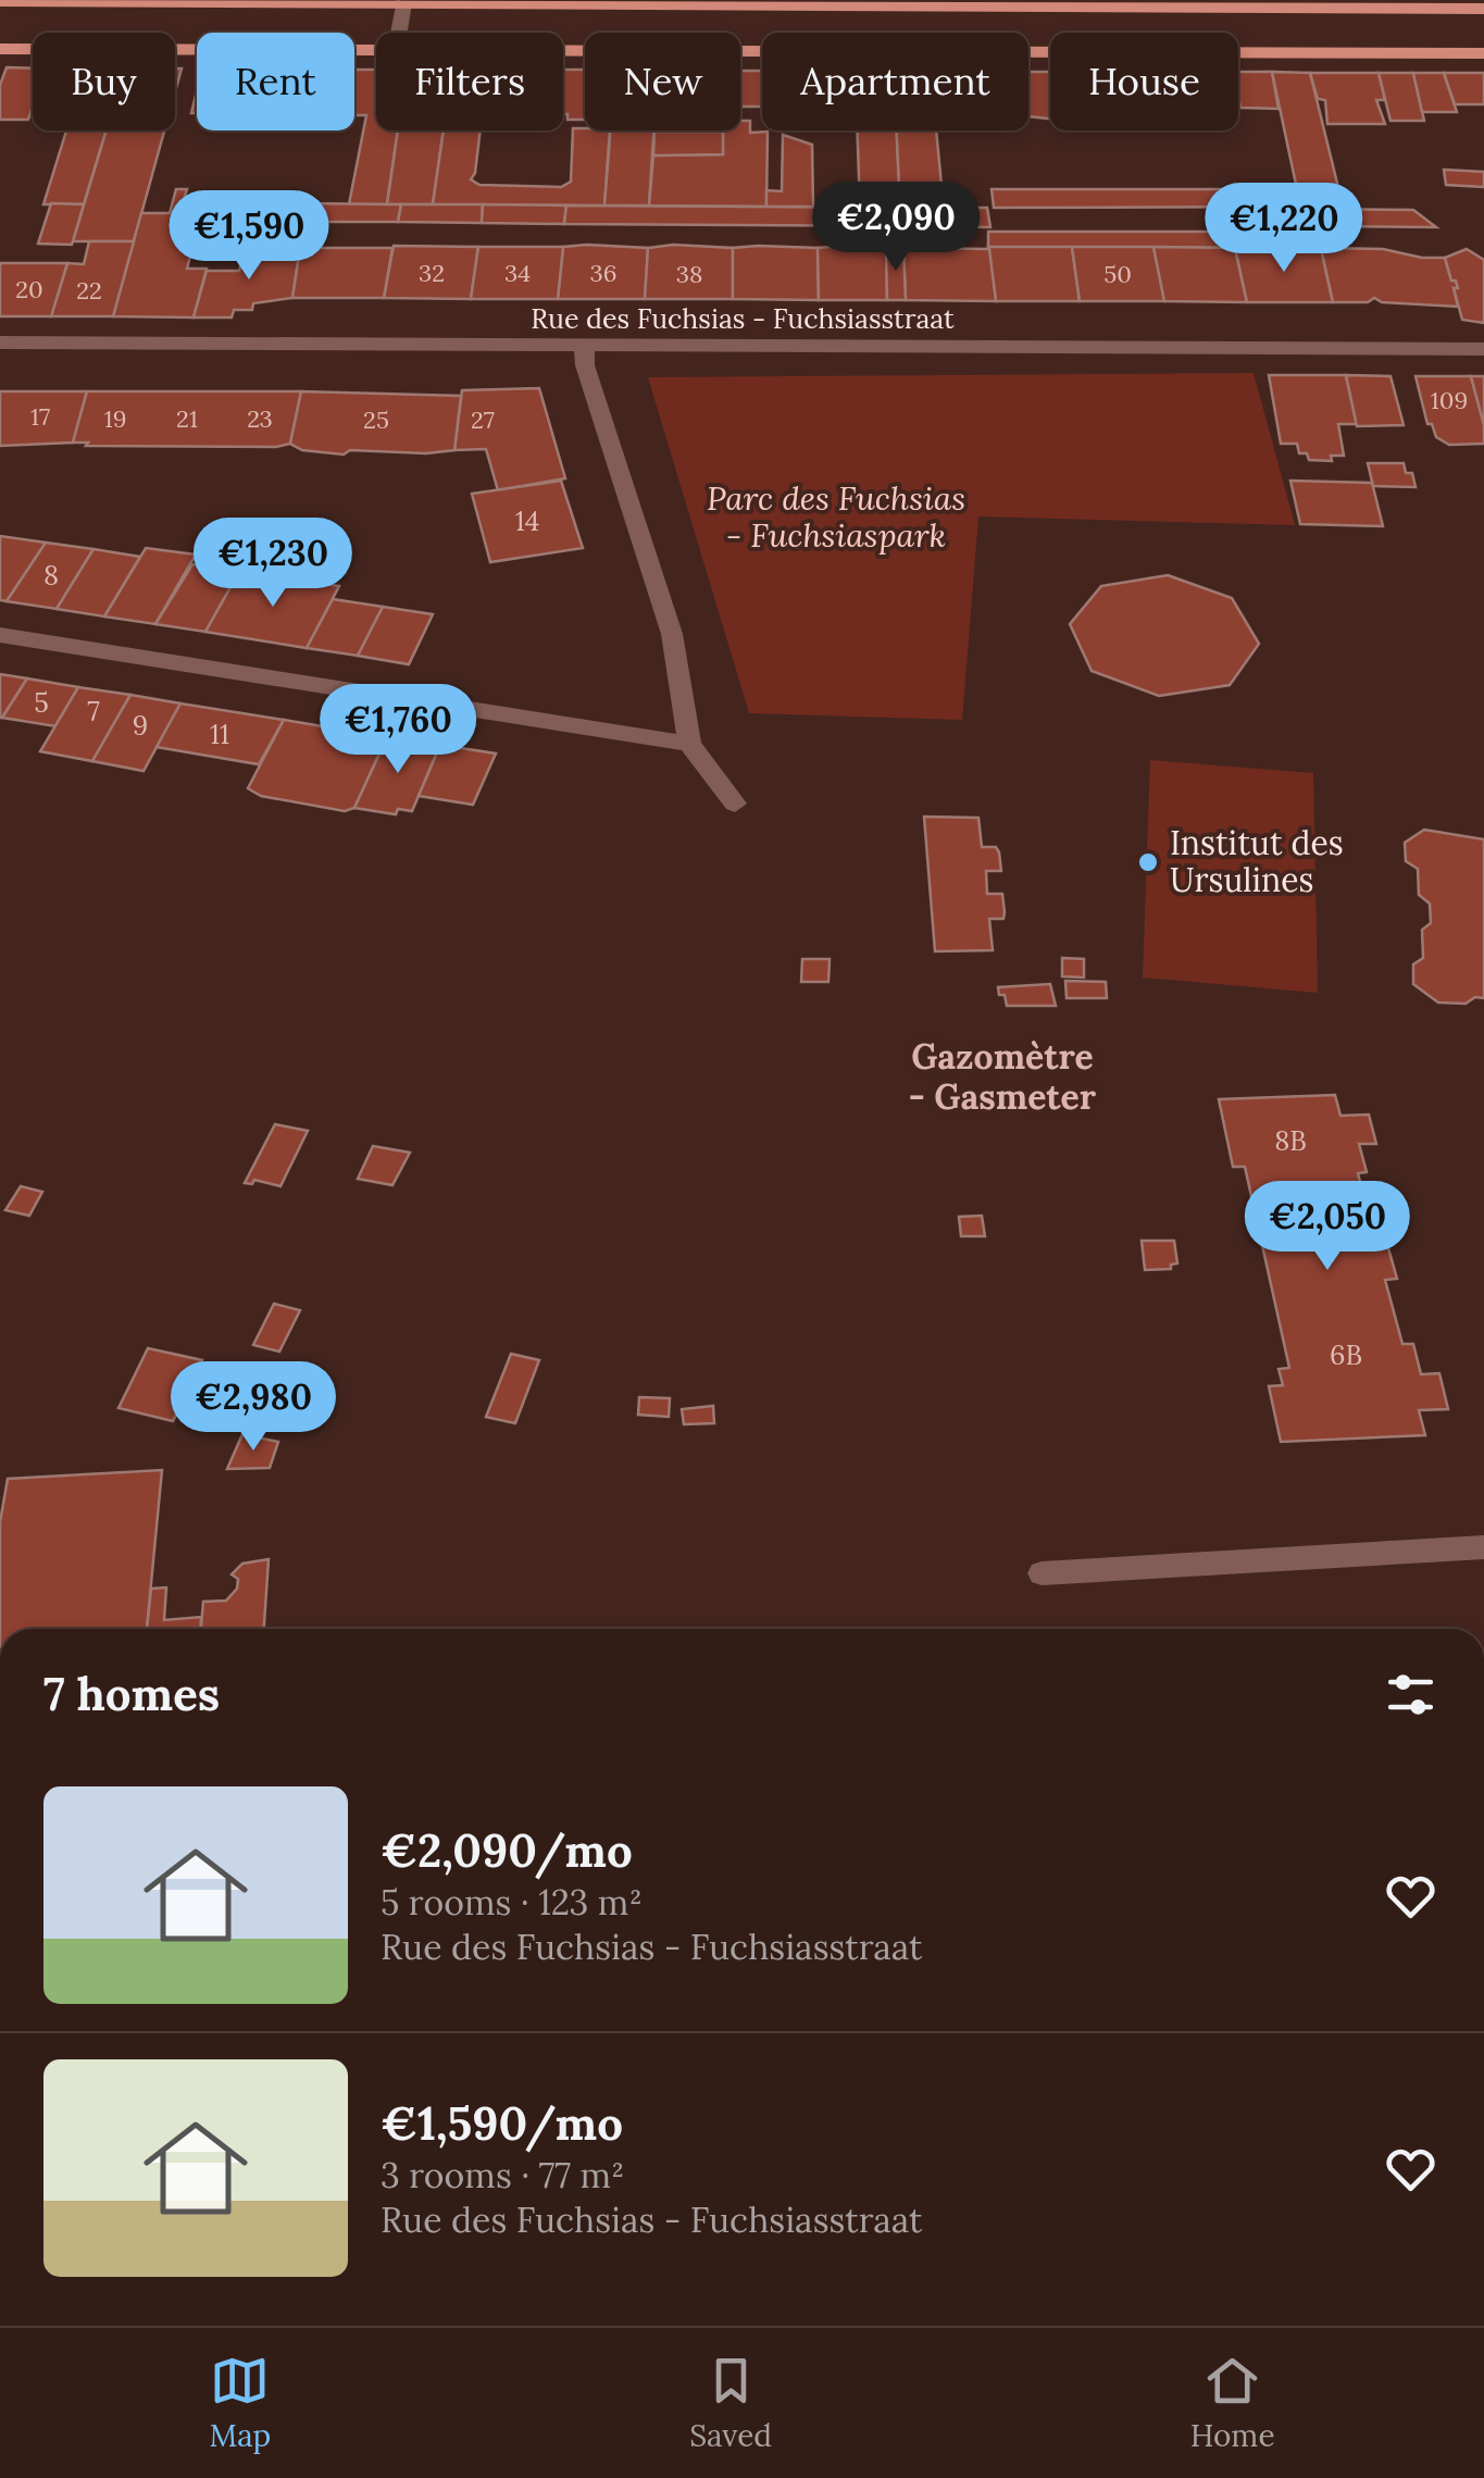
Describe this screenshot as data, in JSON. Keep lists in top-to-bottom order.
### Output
{
  "streets": {
    "street": ["Rue des Fuchsias - Fuchsiasstraat"]
  },
  "districts": ["Gazomètre - Gasmeter"],
  "parks": ["Parc des Fuchsias - Fuchsiaspark"],
  "places": ["Institut des Ursulines"],
  "house_numbers": [
    "32",
    "34",
    "36",
    "38",
    "50",
    "20",
    "22",
    "109",
    "17",
    "19",
    "21",
    "23",
    "25",
    "27",
    "14",
    "8",
    "5",
    "7",
    "9",
    "11",
    "8B",
    "6B"
  ],
  "page": {
    "chip": [
      "Buy",
      "Rent",
      "Filters",
      "New",
      "Apartment",
      "House"
    ],
    "price": [
      "€2,090",
      "€1,220",
      "€1,590",
      "€1,230",
      "€1,760",
      "€2,050",
      "€2,980"
    ],
    "heading": "7 homes",
    "list": [
      {
        "name": "€2,090/mo",
        "note": "5 rooms · 123 m² · Rue des Fuchsias - Fuchsiasstraat"
      },
      {
        "name": "€1,590/mo",
        "note": "3 rooms · 77 m² · Rue des Fuchsias - Fuchsiasstraat"
      }
    ],
    "tabs": ["Map", "Saved", "Home"]
  }
}
